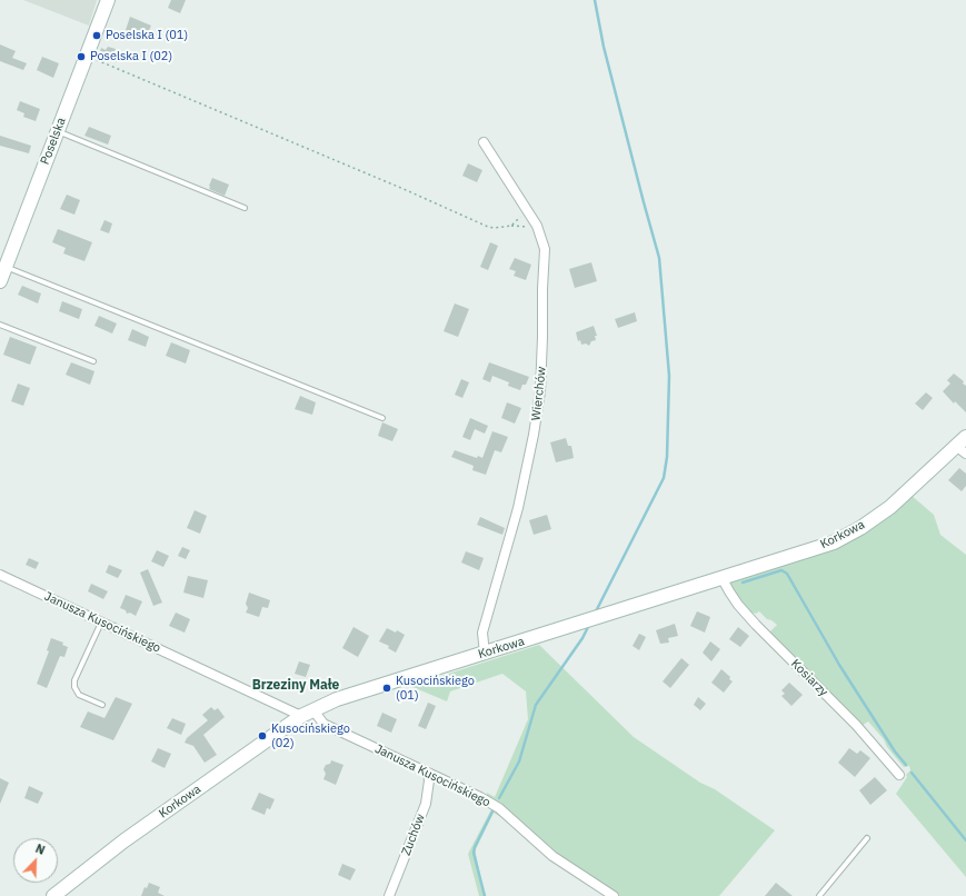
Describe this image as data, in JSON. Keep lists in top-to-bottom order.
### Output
{
  "streets": {
    "street": [
      "Poselska",
      "Wierchów",
      "Korkowa",
      "Janusza Kusocińskiego",
      "Kosiarzy",
      "Zuchów"
    ]
  },
  "crossings": [
    ["Wierchów", "Korkowa"],
    ["Korkowa", "Janusza Kusocińskiego"],
    ["Korkowa", "Kosiarzy"],
    ["Janusza Kusocińskiego", "Zuchów"]
  ],
  "districts": ["Brzeziny Małe"],
  "places": [
    "Poselska I (01)",
    "Poselska I (02)",
    "Kusocińskiego (01)",
    "Kusocińskiego (02)"
  ],
  "north": "top right"
}
